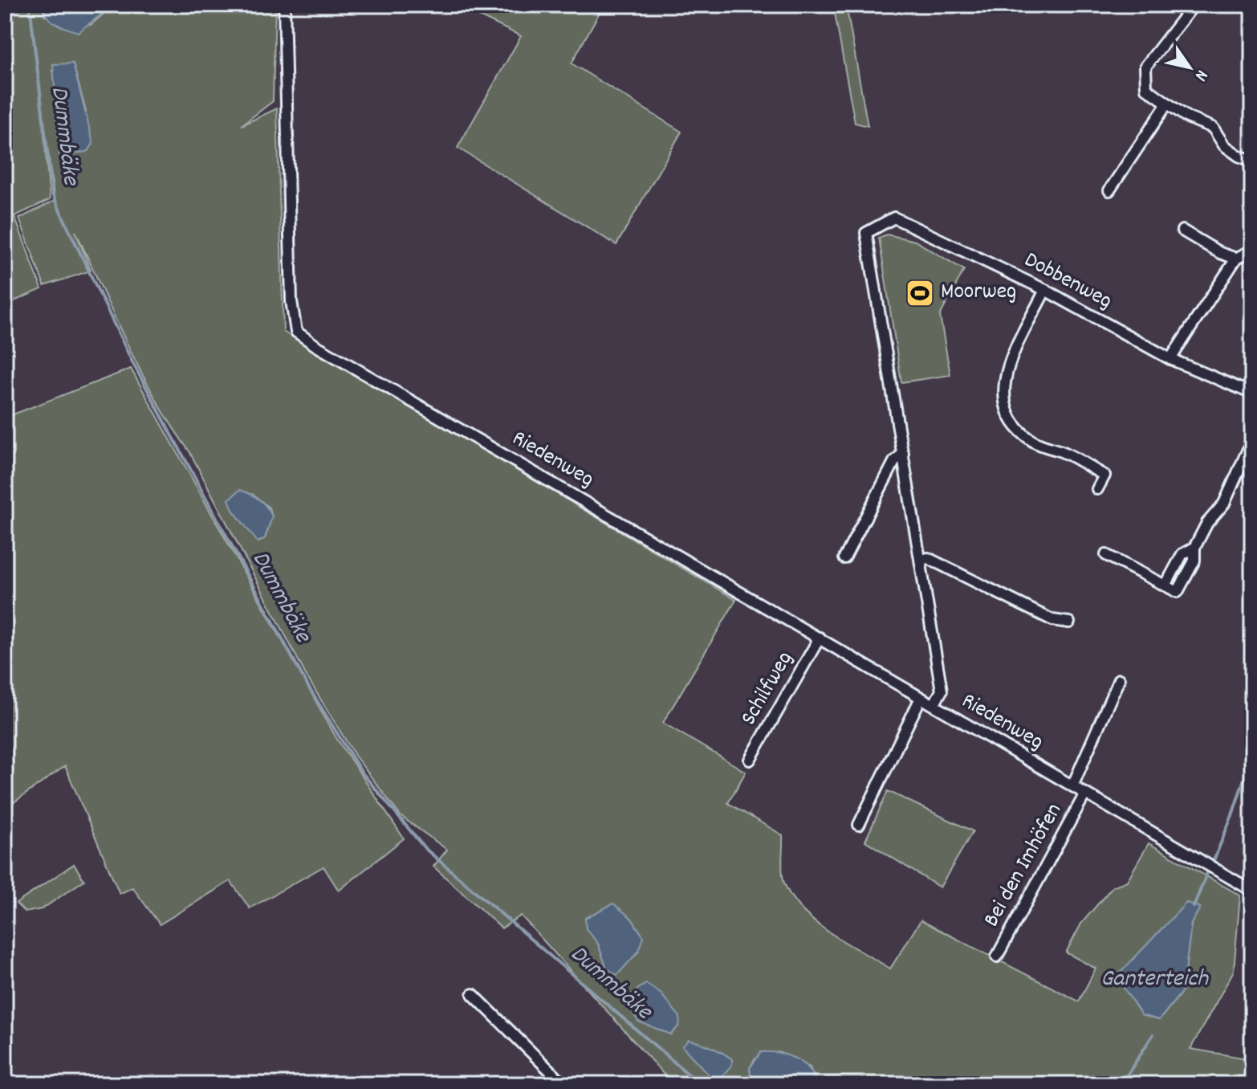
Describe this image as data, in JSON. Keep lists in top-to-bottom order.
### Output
{
  "streets": {
    "street": [
      "Dobbenweg",
      "Riedenweg",
      "Schilfweg",
      "Bei den Imhöfen"
    ]
  },
  "crossings": [
    ["Riedenweg", "Schilfweg"],
    ["Riedenweg", "Bei den Imhöfen"]
  ],
  "water": ["Dummbäke", "Ganterteich"],
  "places": {
    "sports": ["Moorweg"]
  },
  "north": "bottom right"
}
